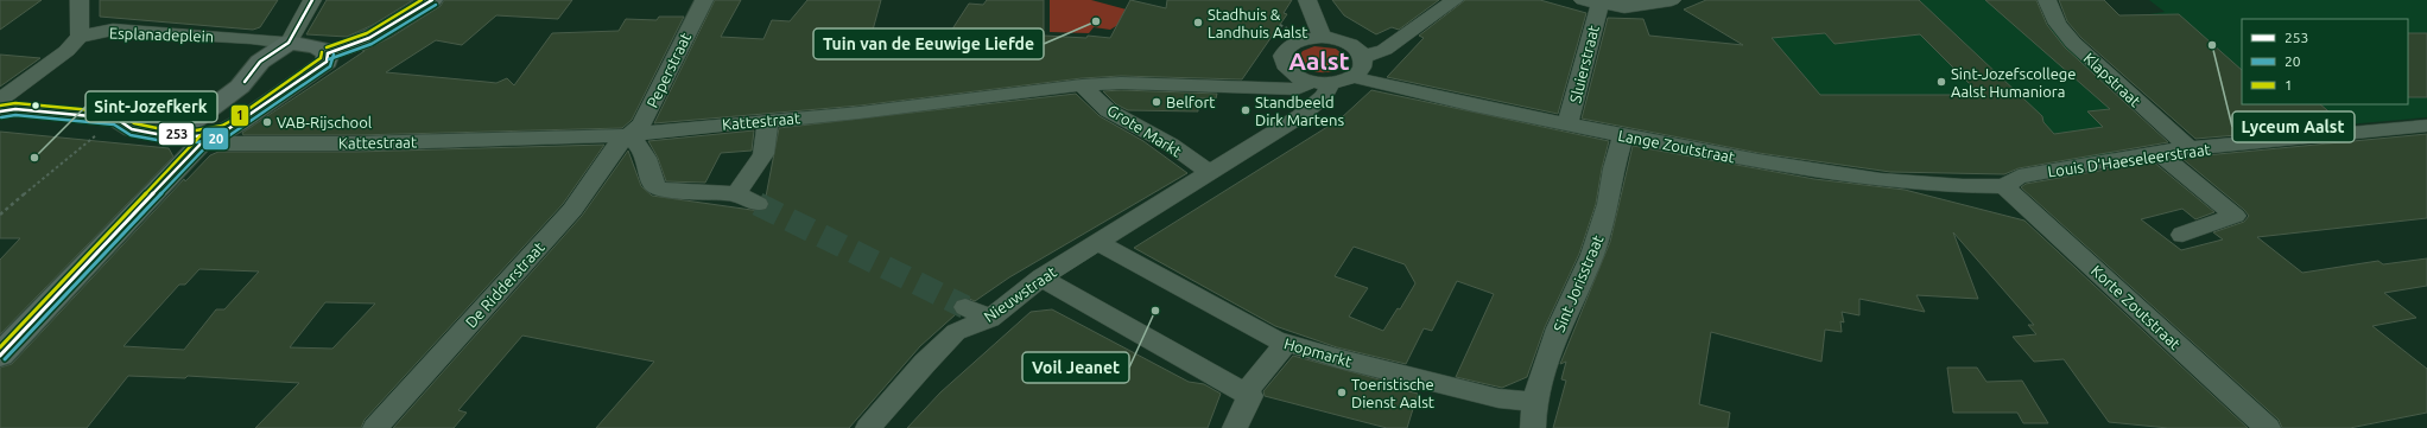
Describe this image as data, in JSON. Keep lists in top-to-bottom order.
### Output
{
  "streets": {
    "street": [
      "Esplanadeplein",
      "Sluierstraat",
      "Peperstraat",
      "Klapstraat",
      "Kattestraat",
      "Grote Markt",
      "Lange Zoutstraat",
      "Louis D'Haeseleerstraat",
      "Sint Jorisstraat",
      "De Ridderstraat",
      "Nieuwstraat",
      "Korte Zoutstraat",
      "Hopmarkt"
    ]
  },
  "crossings": [
    ["Sluierstraat", "Lange Zoutstraat"],
    ["Peperstraat", "Kattestraat"],
    ["Peperstraat", "De Ridderstraat"],
    ["Klapstraat", "Louis D'Haeseleerstraat"],
    ["Kattestraat", "Grote Markt"],
    ["Kattestraat", "De Ridderstraat"],
    ["Grote Markt", "Nieuwstraat"],
    ["Lange Zoutstraat", "Louis D'Haeseleerstraat"],
    ["Lange Zoutstraat", "Sint Jorisstraat"],
    ["Lange Zoutstraat", "Korte Zoutstraat"],
    ["Louis D'Haeseleerstraat", "Korte Zoutstraat"],
    ["Sint Jorisstraat", "Hopmarkt"],
    ["Nieuwstraat", "Hopmarkt"]
  ],
  "districts": ["Aalst"],
  "places": [
    "Tuin van de Eeuwige Liefde",
    "Stadhuis & Landhuis Aalst",
    "Lyceum Aalst",
    "Sint-Jozefscollege Aalst Humaniora",
    "Belfort",
    "Standbeeld Dirk Martens",
    "VAB-Rijschool",
    "Sint-Jozefkerk",
    "Voil Jeanet",
    "Toeristische Dienst Aalst"
  ],
  "lines": ["transit line 253", "transit line 1", "transit line 20"],
  "legend": ["253", "20", "1"]
}
